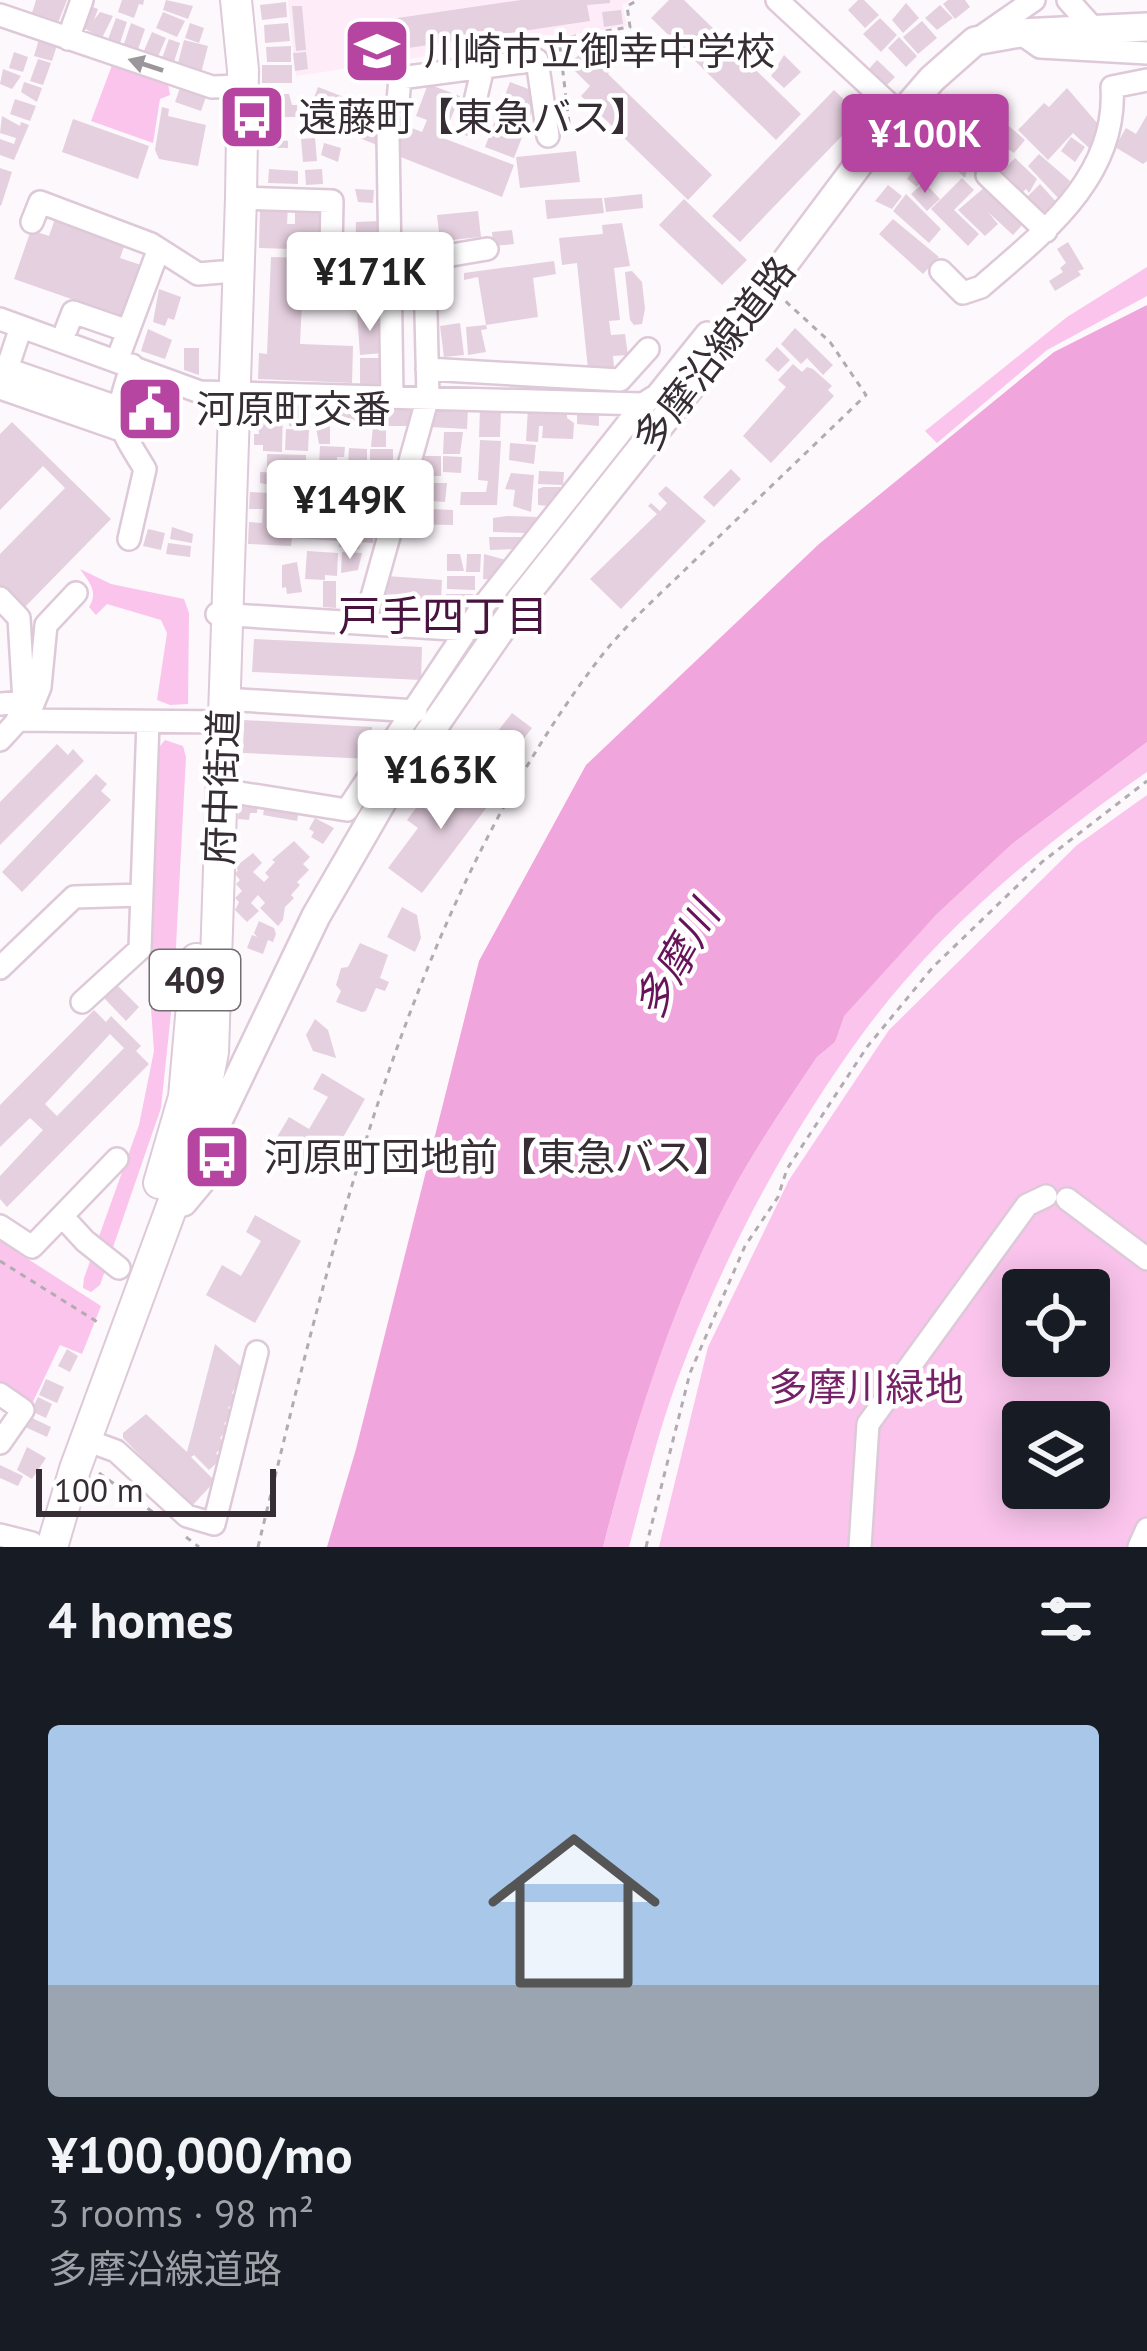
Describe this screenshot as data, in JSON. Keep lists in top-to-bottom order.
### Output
{
  "streets": {
    "highway": ["府中街道", "409"],
    "main road": ["多摩沿線道路"]
  },
  "crossings": [
    ["多摩沿線道路", "府中街道"]
  ],
  "districts": ["戸手四丁目"],
  "water": ["多摩川"],
  "parks": ["多摩川緑地"],
  "places": {
    "school or university": ["川崎市立御幸中学校"],
    "bus stop": ["遠藤町【東急バス】", "河原町団地前【東急バス】"],
    "public building": ["河原町交番"]
  },
  "scale_bar": "100 m",
  "page": {
    "price": [
      "¥100K",
      "¥171K",
      "¥149K",
      "¥163K"
    ],
    "scale": "100 m",
    "heading": "4 homes",
    "list": [
      {
        "name": "¥100,000/mo",
        "note": "3 rooms · 98 m² · 多摩沿線道路"
      }
    ]
  }
}
